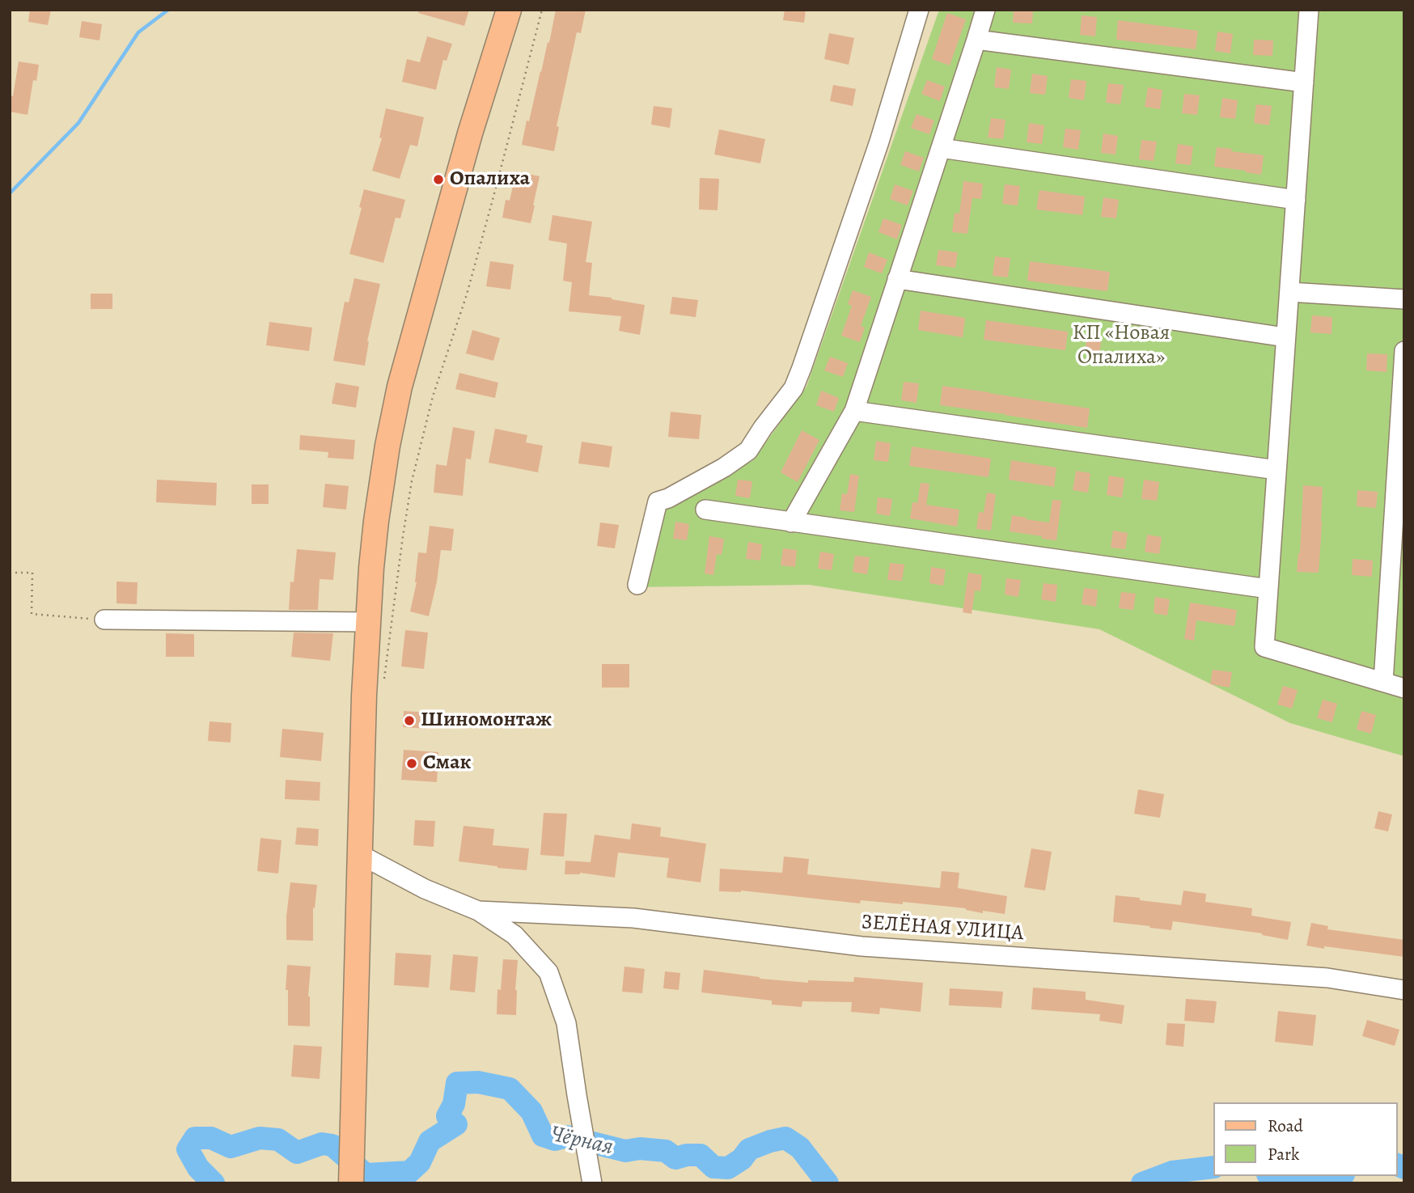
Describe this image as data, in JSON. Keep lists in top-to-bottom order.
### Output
{
  "streets": {
    "street": ["ЗЕЛЁНАЯ УЛИЦА"]
  },
  "water": ["Чёрная"],
  "parks": ["КП «Новая Опалиха»"],
  "places": ["Опалиха", "Шиномонтаж", "Смак"],
  "legend": ["Road", "Park"]
}
